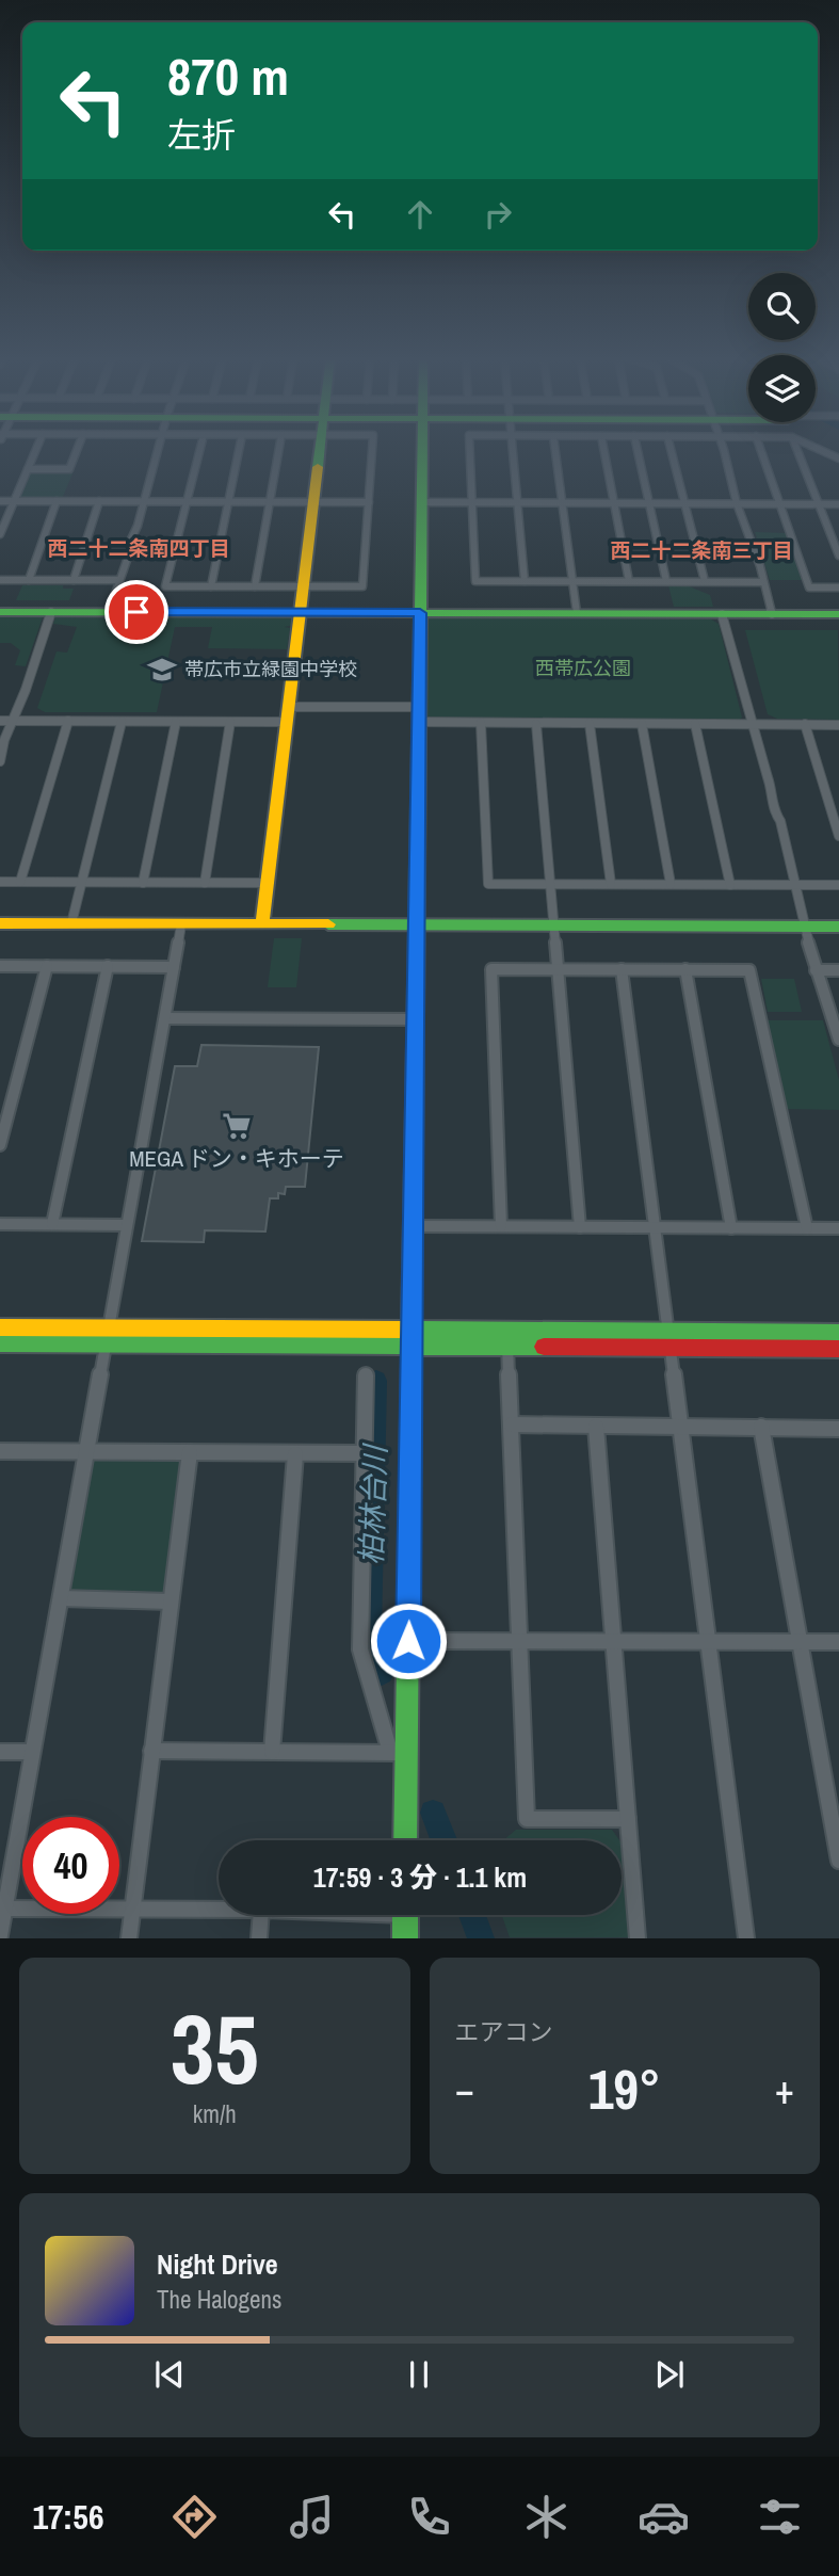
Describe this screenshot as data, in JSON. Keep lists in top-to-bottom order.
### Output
{
  "districts": ["西二十二条南四丁目", "西二十二条南三丁目"],
  "water": ["柏林台川"],
  "parks": ["西帯広公園"],
  "places": {
    "school or university": ["帯広市立緑園中学校"],
    "supermarket": ["MEGA ドン・キホーテ"]
  },
  "page": {
    "turn": ["870 m", "左折"],
    "limit": "40",
    "trip": "17:59 · 3 分 · 1.1 km",
    "tile": [
      ["35", "km/h"],
      "エアコン"
    ],
    "heat": ["−", "19°", "+"],
    "song": ["Night Drive", "The Halogens"],
    "tabs": "17:56"
  }
}
